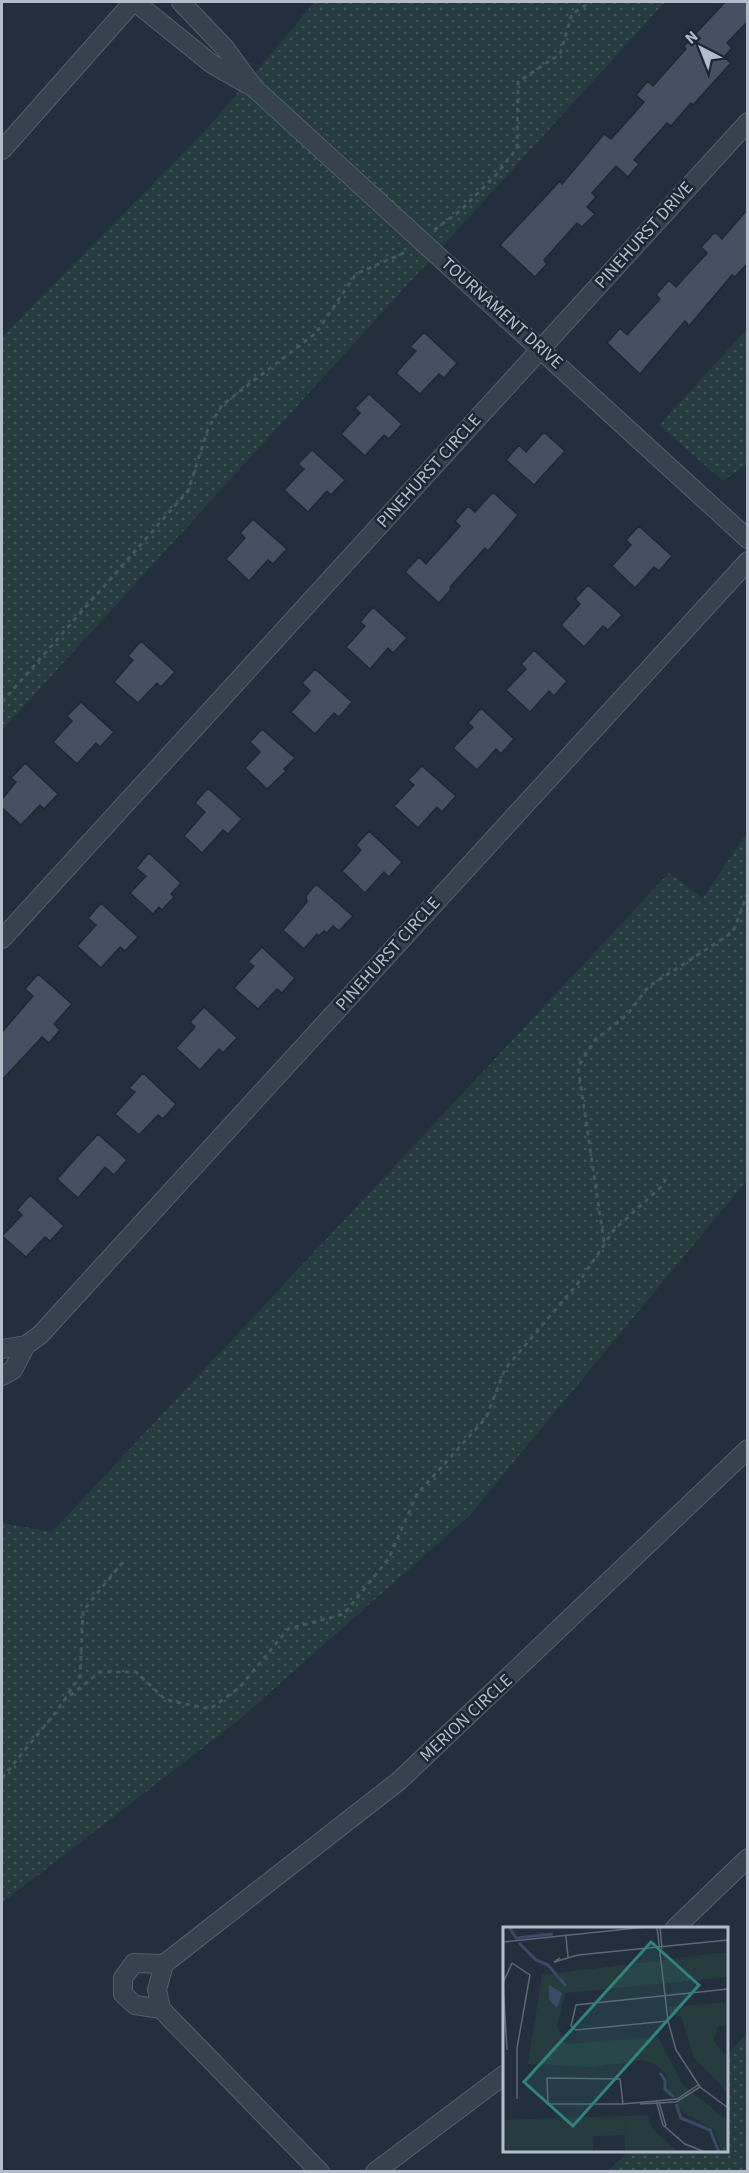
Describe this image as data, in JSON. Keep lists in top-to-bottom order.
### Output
{
  "streets": {
    "street": [
      "PINEHURST DRIVE",
      "TOURNAMENT DRIVE",
      "PINEHURST CIRCLE",
      "MERION CIRCLE"
    ]
  },
  "crossings": [
    ["PINEHURST DRIVE", "TOURNAMENT DRIVE"],
    ["PINEHURST DRIVE", "PINEHURST CIRCLE"],
    ["TOURNAMENT DRIVE", "PINEHURST CIRCLE"]
  ],
  "north": "top left"
}
